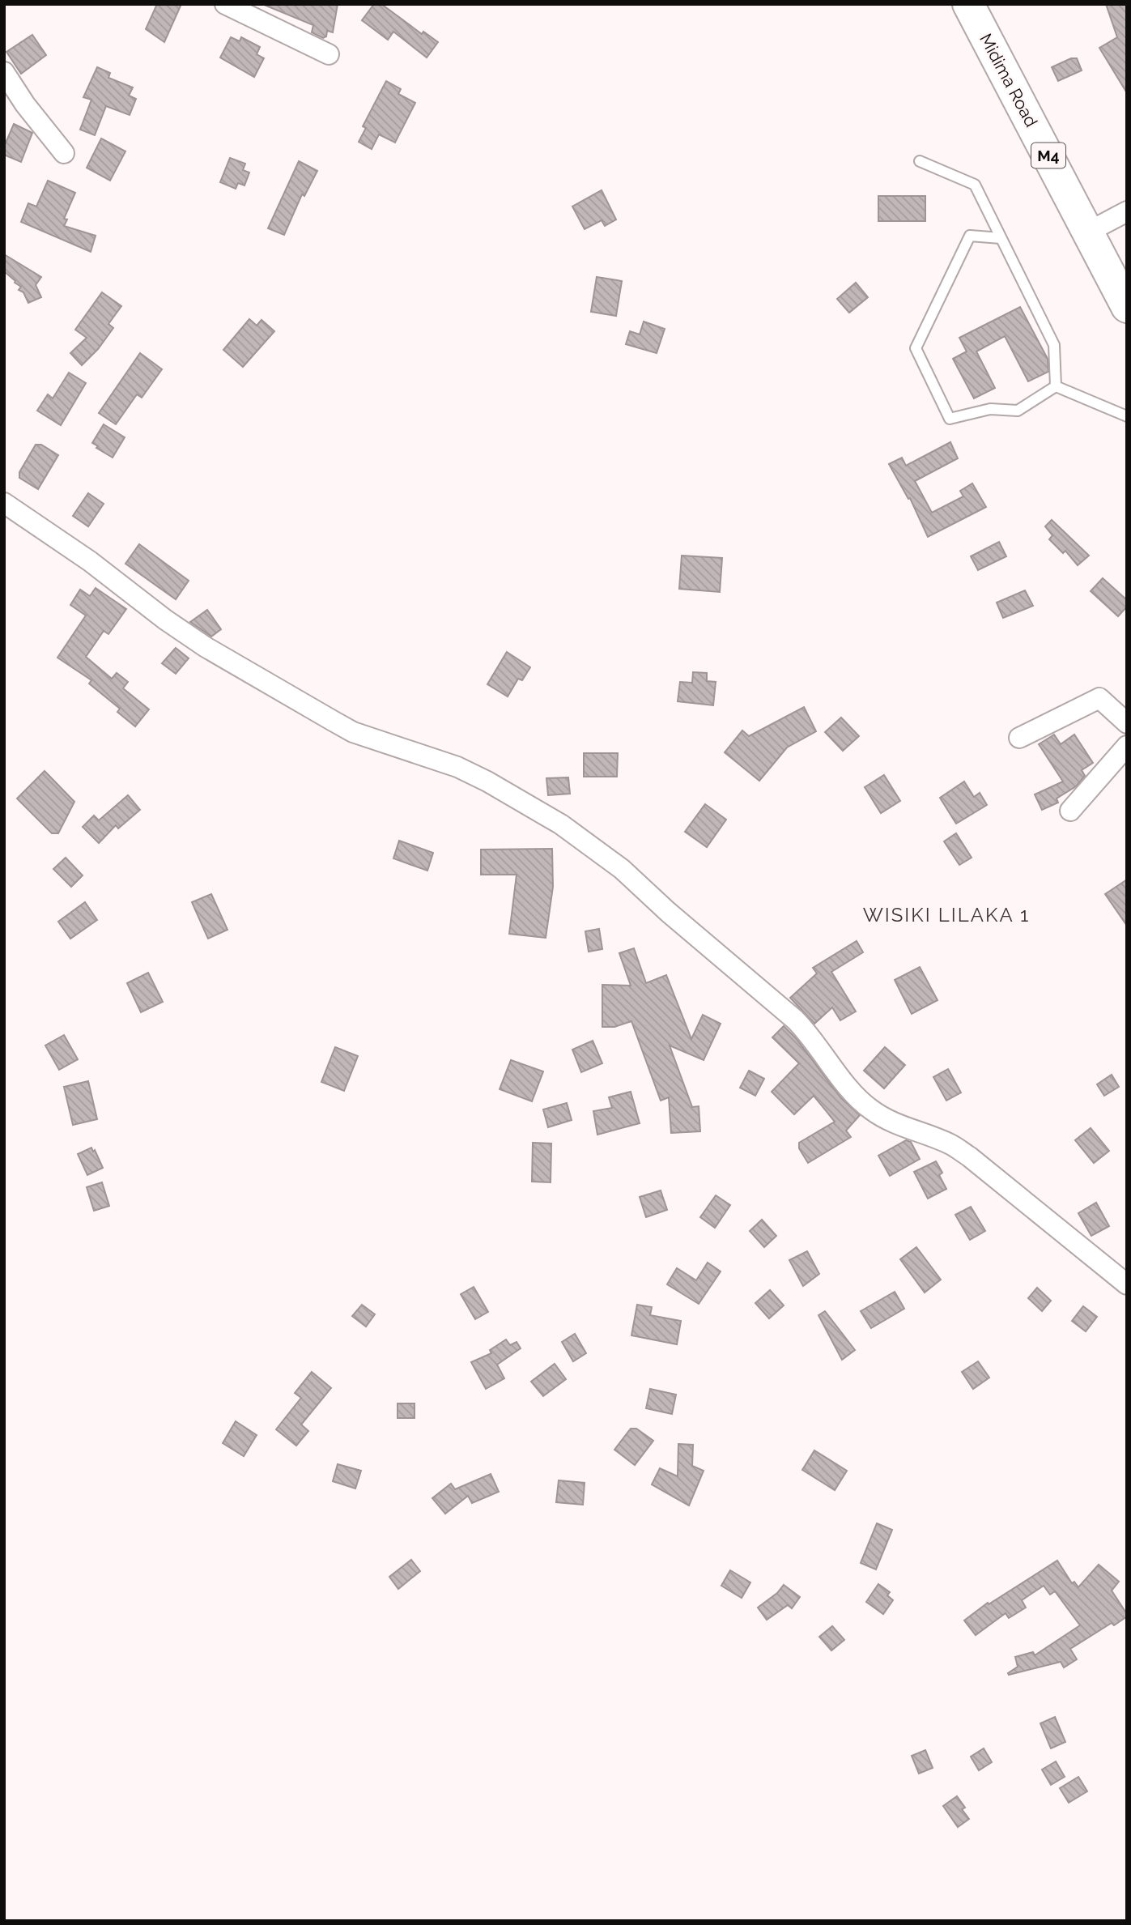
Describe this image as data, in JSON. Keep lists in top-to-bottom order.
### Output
{
  "streets": {
    "main road": ["Midima Road", "M4"]
  },
  "districts": ["WISIKI LILAKA 1"]
}
